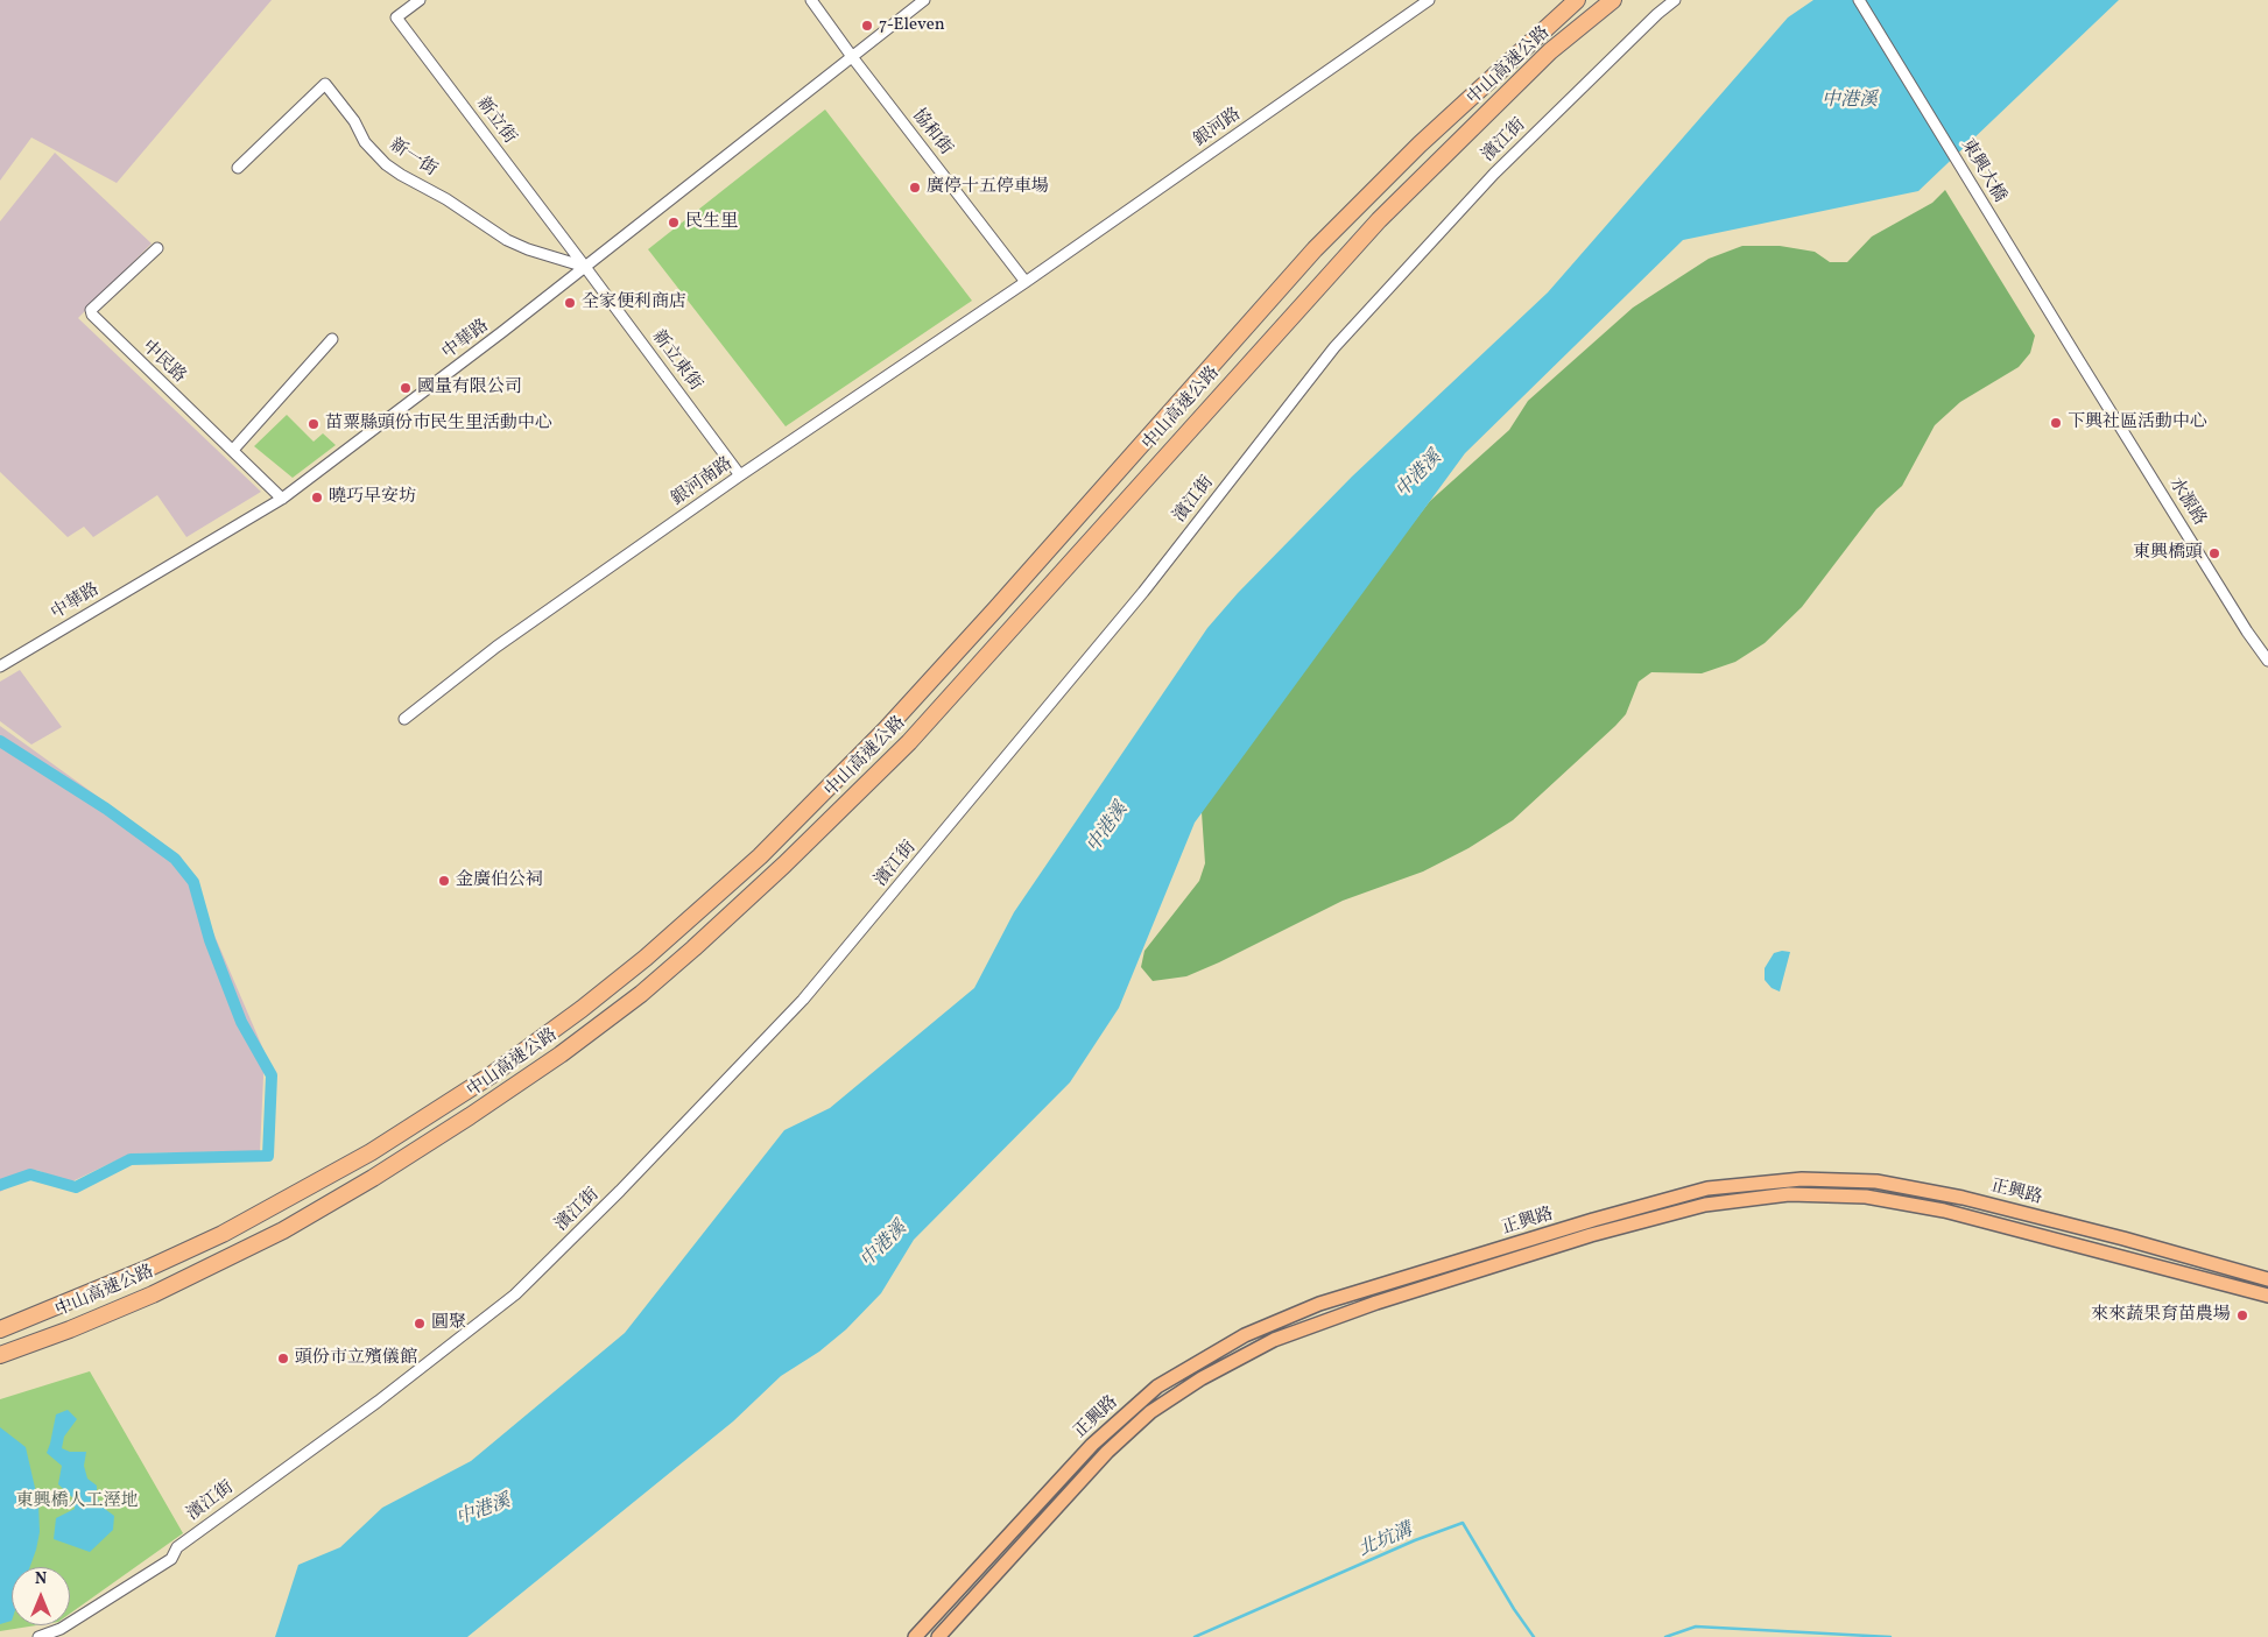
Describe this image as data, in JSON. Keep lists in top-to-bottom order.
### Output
{
  "streets": {
    "highway": ["中山高速公路"],
    "main road": ["正興路"],
    "street": [
      "新立街",
      "銀河路",
      "協和街",
      "濱江街",
      "新一街",
      "東興大橋",
      "中華路",
      "新立東街",
      "中民路",
      "銀河南路",
      "水源路"
    ]
  },
  "crossings": [
    ["新立街", "新一街"],
    ["新立街", "中華路"],
    ["新立街", "新立東街"],
    ["銀河路", "協和街"],
    ["銀河路", "銀河南路"],
    ["協和街", "中華路"],
    ["協和街", "銀河南路"],
    ["新一街", "中華路"],
    ["新一街", "新立東街"],
    ["東興大橋", "水源路"],
    ["中華路", "新立東街"],
    ["中華路", "中民路"],
    ["新立東街", "銀河南路"]
  ],
  "water": ["中港溪", "北坑溝"],
  "parks": ["東興橋人工溼地"],
  "places": [
    "7-Eleven",
    "廣停十五停車場",
    "民生里",
    "全家便利商店",
    "國量有限公司",
    "下興社區活動中心",
    "苗粟縣頭份巿民生里活動中心",
    "曉巧早安坊",
    "東興橋頭",
    "金廣伯公祠",
    "來來蔬果育苗農場",
    "圓聚",
    "頭份市立殯儀館"
  ],
  "north": "top"
}
